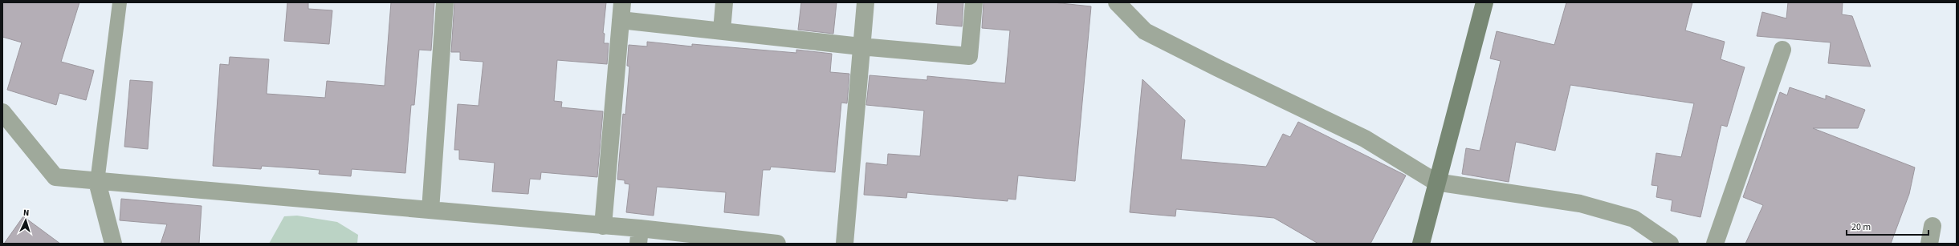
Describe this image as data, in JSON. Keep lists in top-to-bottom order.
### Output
{
  "scale_bar": "20 m",
  "north": "top"
}
